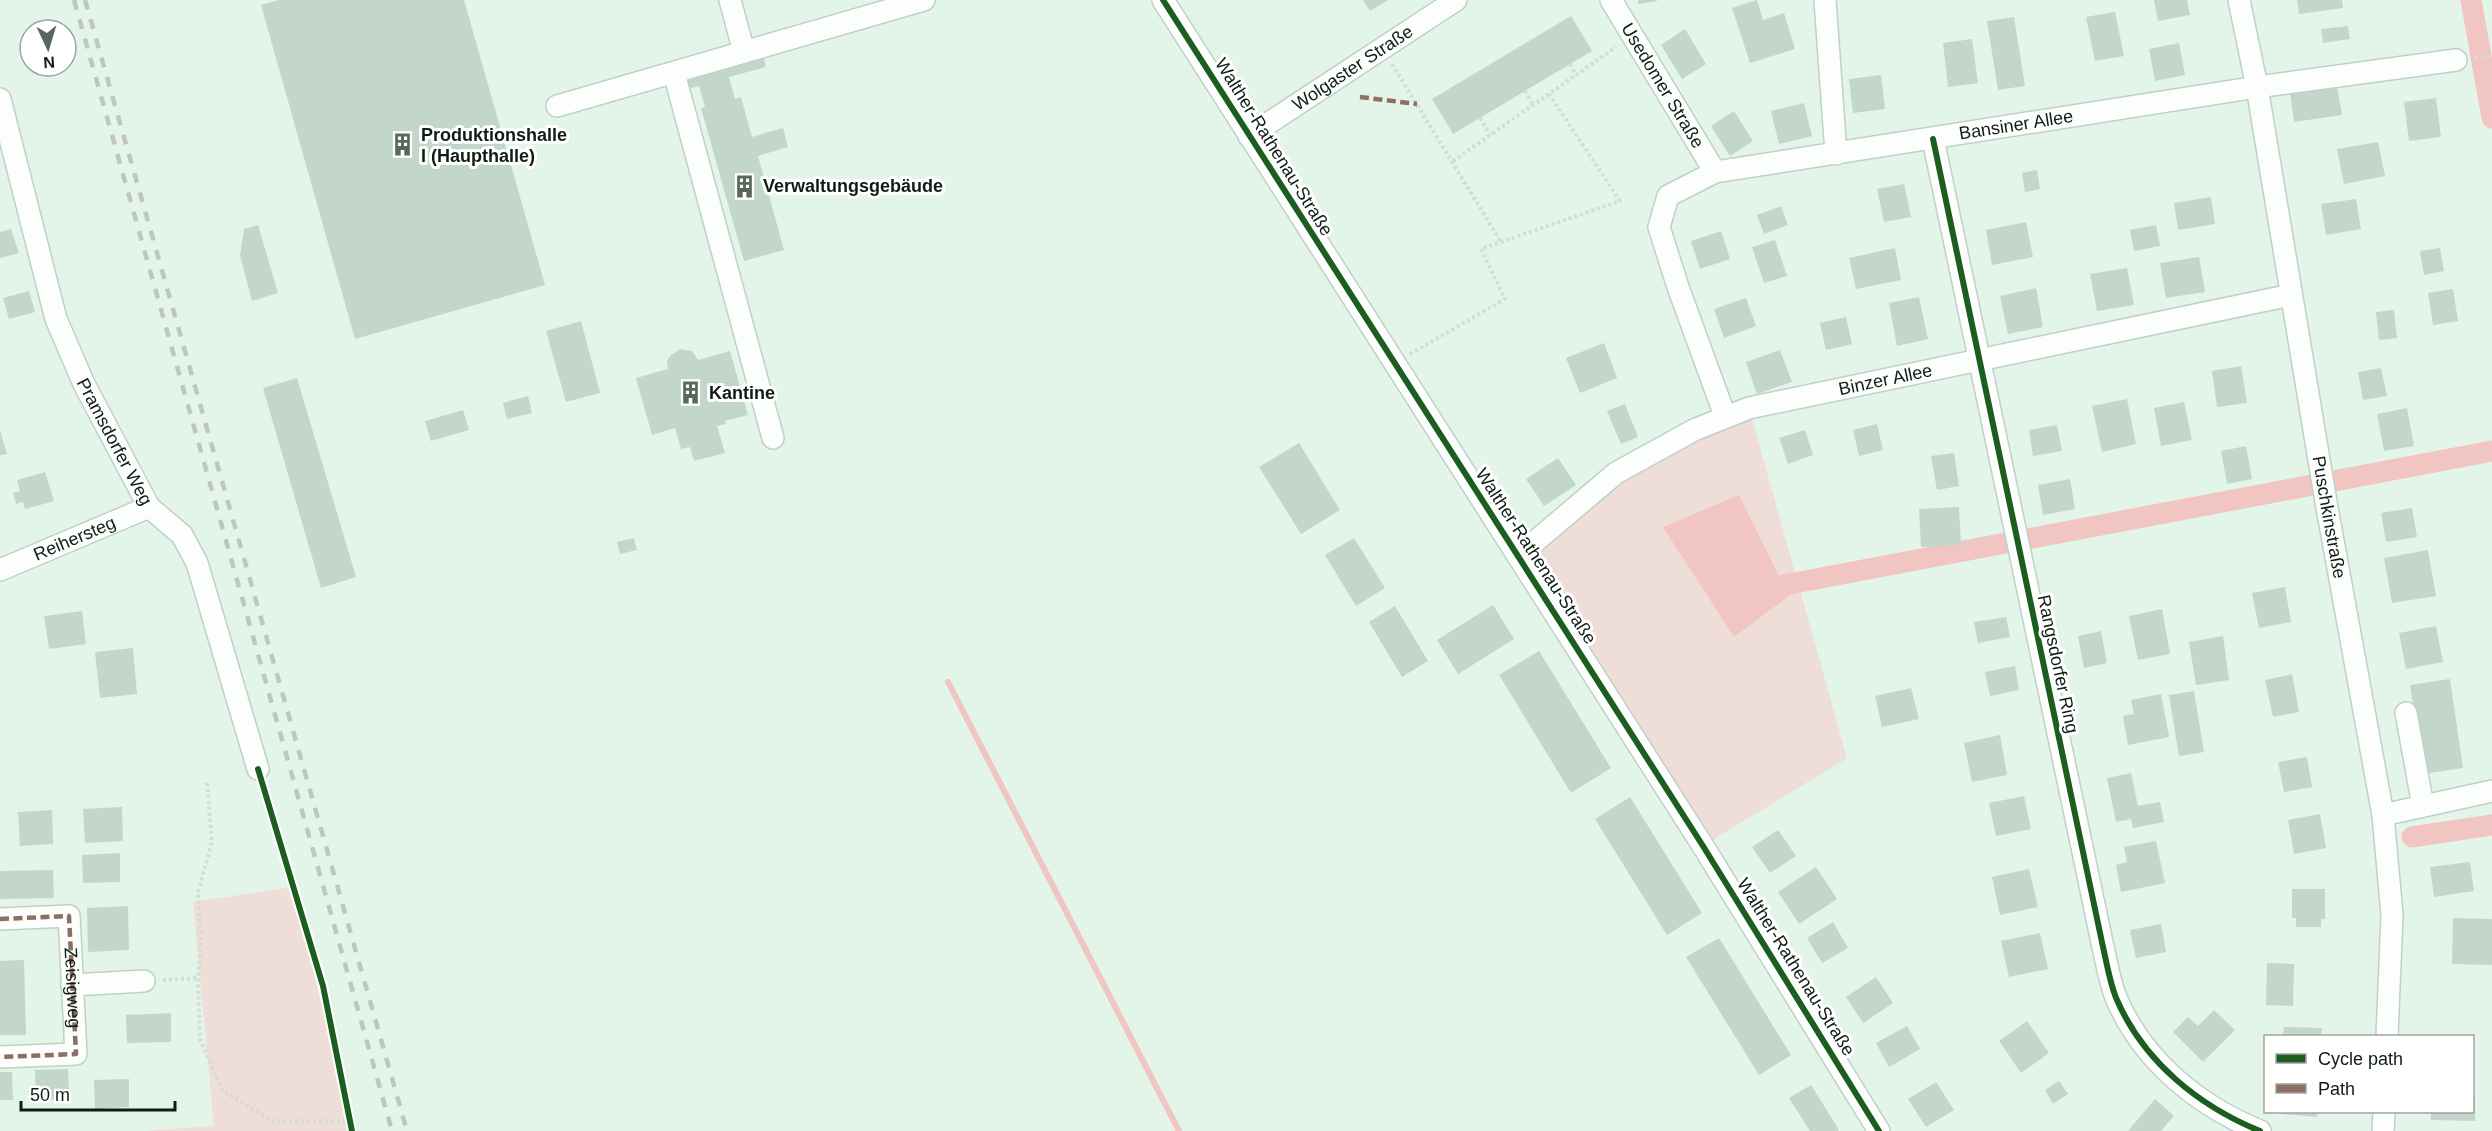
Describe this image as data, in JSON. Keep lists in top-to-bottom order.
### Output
{
  "streets": {
    "street": [
      "Wolgaster Straße",
      "Usedomer Straße",
      "Bansiner Allee",
      "Walther-Rathenau-Straße",
      "Binzer Allee",
      "Pramsdorfer Weg",
      "Puschkinstraße",
      "Reihersteg",
      "Rangsdorfer Ring",
      "Zeisigweg"
    ]
  },
  "crossings": [
    ["Wolgaster Straße", "Walther-Rathenau-Straße"],
    ["Usedomer Straße", "Bansiner Allee"],
    ["Bansiner Allee", "Binzer Allee"],
    ["Bansiner Allee", "Puschkinstraße"],
    ["Bansiner Allee", "Rangsdorfer Ring"],
    ["Walther-Rathenau-Straße", "Binzer Allee"],
    ["Binzer Allee", "Puschkinstraße"],
    ["Binzer Allee", "Rangsdorfer Ring"],
    ["Pramsdorfer Weg", "Reihersteg"]
  ],
  "places": {
    "building": ["Produktionshalle I (Haupthalle)", "Verwaltungsgebäude", "Kantine"]
  },
  "legend": ["Cycle path", "Path"],
  "scale_bar": "50 m",
  "north": "bottom"
}
